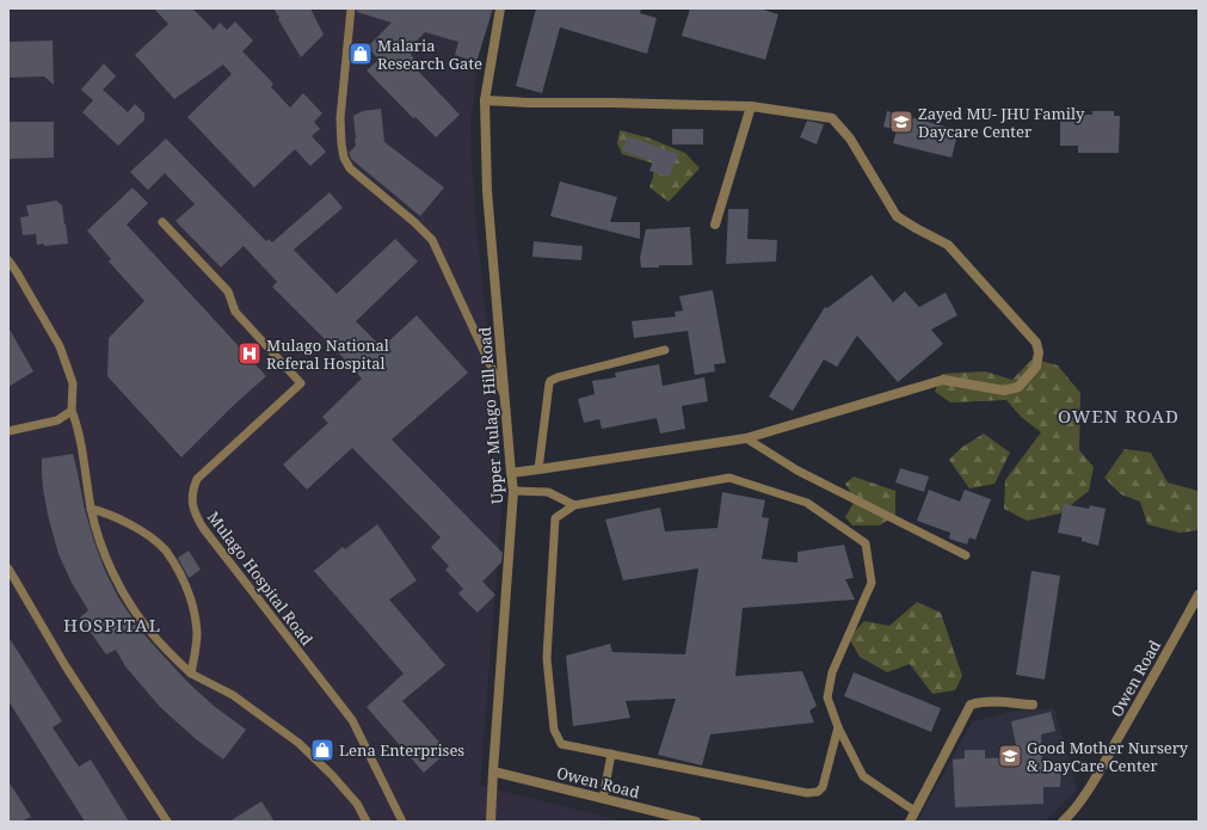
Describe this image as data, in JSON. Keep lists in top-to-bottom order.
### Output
{
  "streets": {
    "street": ["Upper Mulago Hill Road", "Owen Road"],
    "lane": ["Mulago Hospital Road"]
  },
  "crossings": [
    ["Upper Mulago Hill Road", "Owen Road"]
  ],
  "districts": ["OWEN ROAD", "HOSPITAL"],
  "places": {
    "shop": ["Malaria Research Gate", "Lena Enterprises"],
    "school or university": ["Zayed MU- JHU Family Daycare Center", "Good Mother Nursery & DayCare Center"],
    "hospital": ["Mulago National Referal Hospital"]
  }
}
